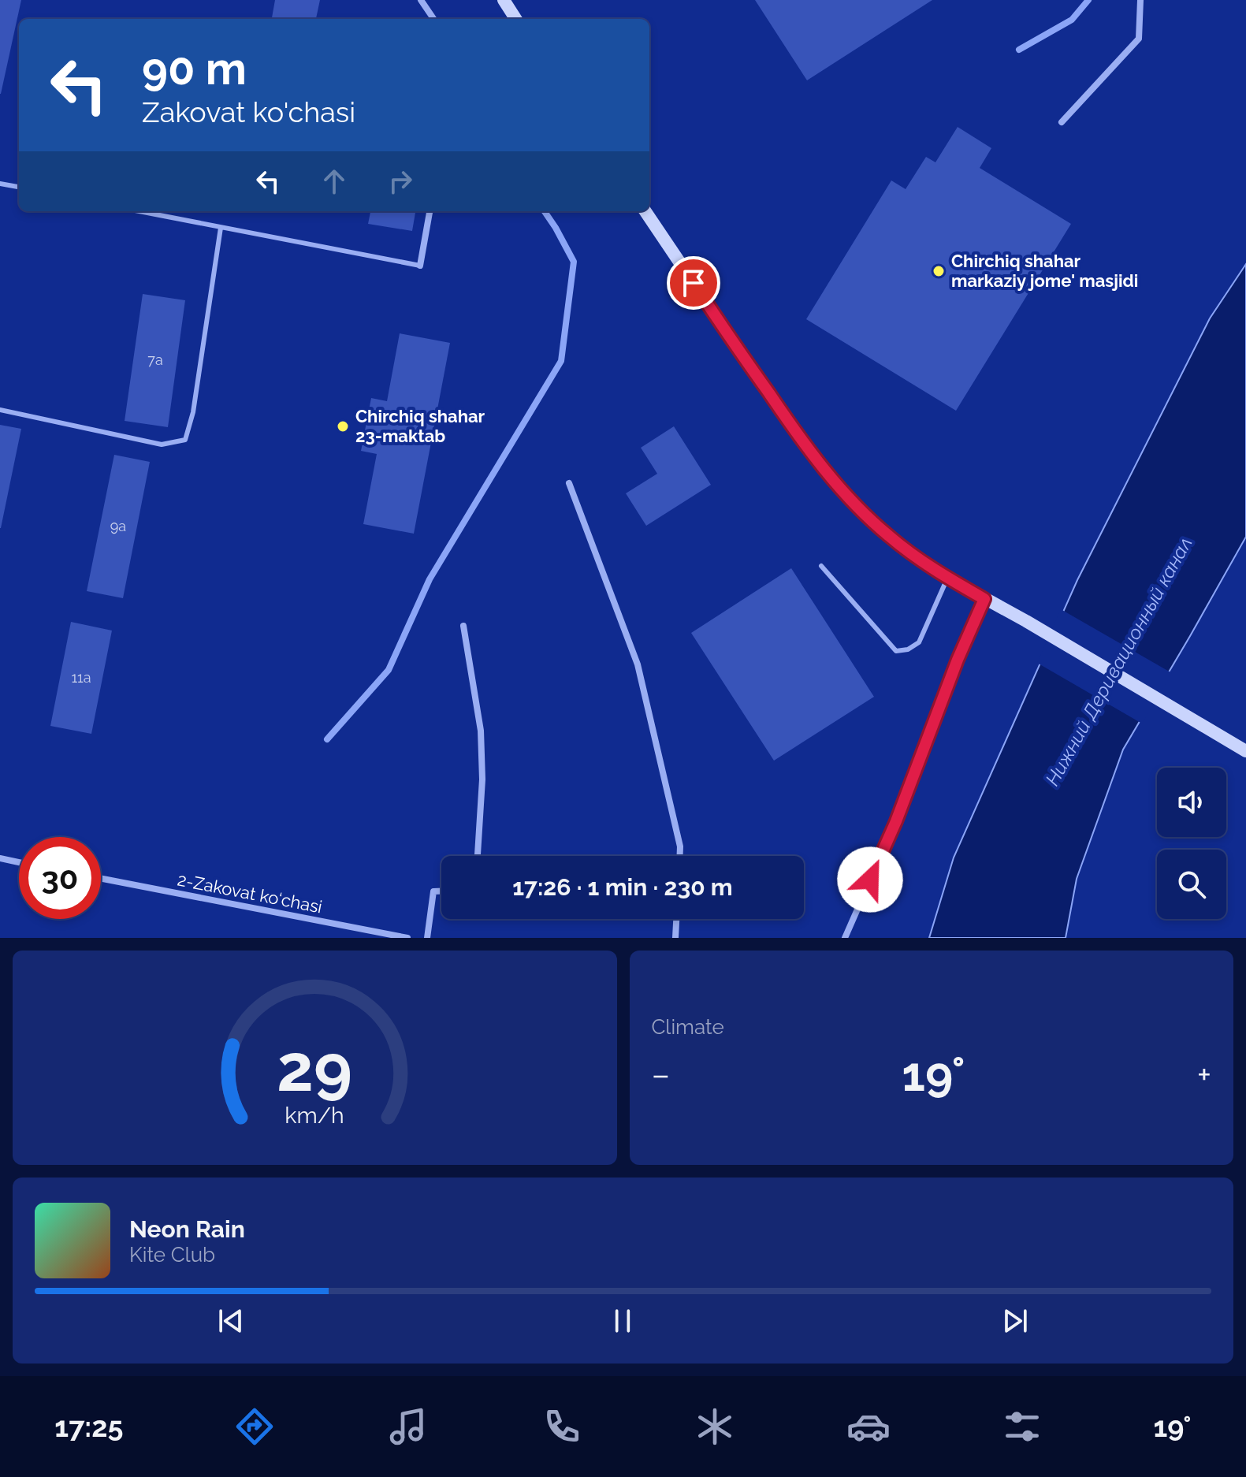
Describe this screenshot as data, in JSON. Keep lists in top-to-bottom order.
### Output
{
  "streets": {
    "street": ["2-Zakovat ko‘chasi"]
  },
  "water": ["Нижний Деривационный канал"],
  "places": ["Chirchiq shahar markaziy jome' masjidi", "Chirchiq shahar 23-maktab"],
  "house_numbers": ["7a", "9a", "11a"],
  "page": {
    "turn": ["90 m", "Zakovat ko'chasi"],
    "limit": "30",
    "trip": "17:26 · 1 min · 230 m",
    "tile": "Climate",
    "heat": ["−", "19°", "+"],
    "song": ["Neon Rain", "Kite Club"],
    "tabs": ["17:25", "19°"],
    "gauge": ["29", "km/h"]
  }
}
